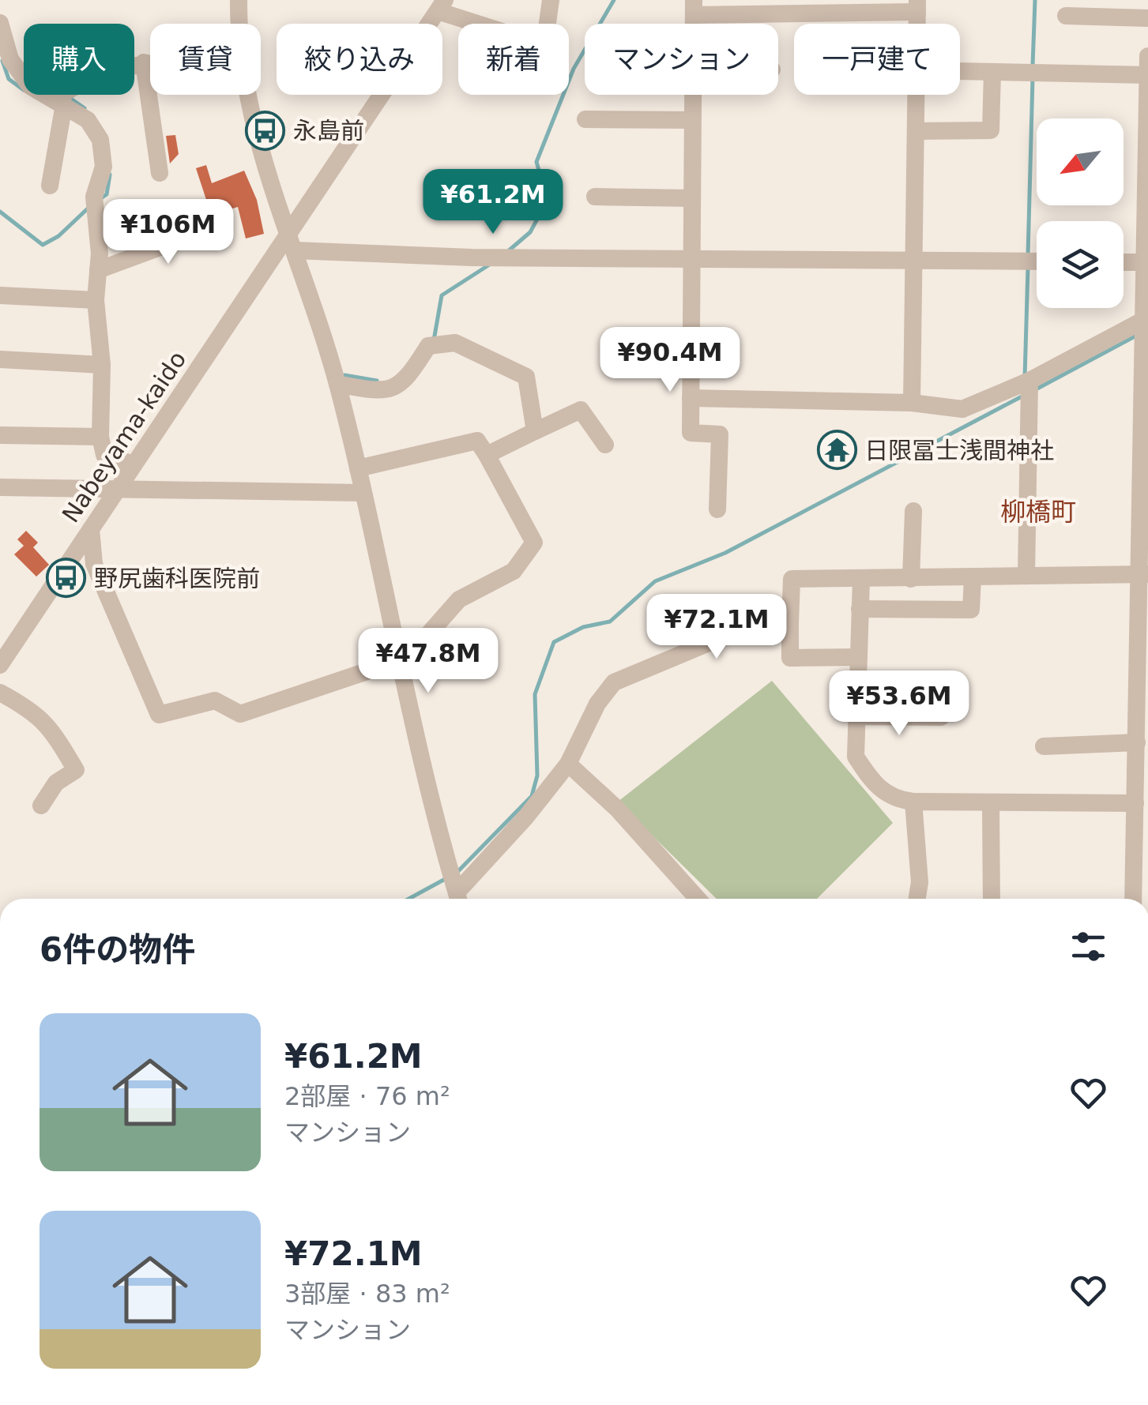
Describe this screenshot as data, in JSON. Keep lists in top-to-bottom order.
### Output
{
  "streets": {
    "street": ["Nabeyama-kaido"]
  },
  "districts": ["柳橋町"],
  "places": {
    "bus stop": ["永島前", "野尻歯科医院前"],
    "temple": ["日限冨士浅間神社"]
  },
  "north": "bottom left",
  "page": {
    "chip": [
      "購入",
      "賃貸",
      "絞り込み",
      "新着",
      "マンション",
      "一戸建て"
    ],
    "price": [
      "¥61.2M",
      "¥106M",
      "¥90.4M",
      "¥72.1M",
      "¥47.8M",
      "¥53.6M"
    ],
    "heading": "6件の物件",
    "list": [
      {
        "name": "¥61.2M",
        "note": "2部屋 · 76 m² · マンション"
      },
      {
        "name": "¥72.1M",
        "note": "3部屋 · 83 m² · マンション"
      }
    ]
  }
}
